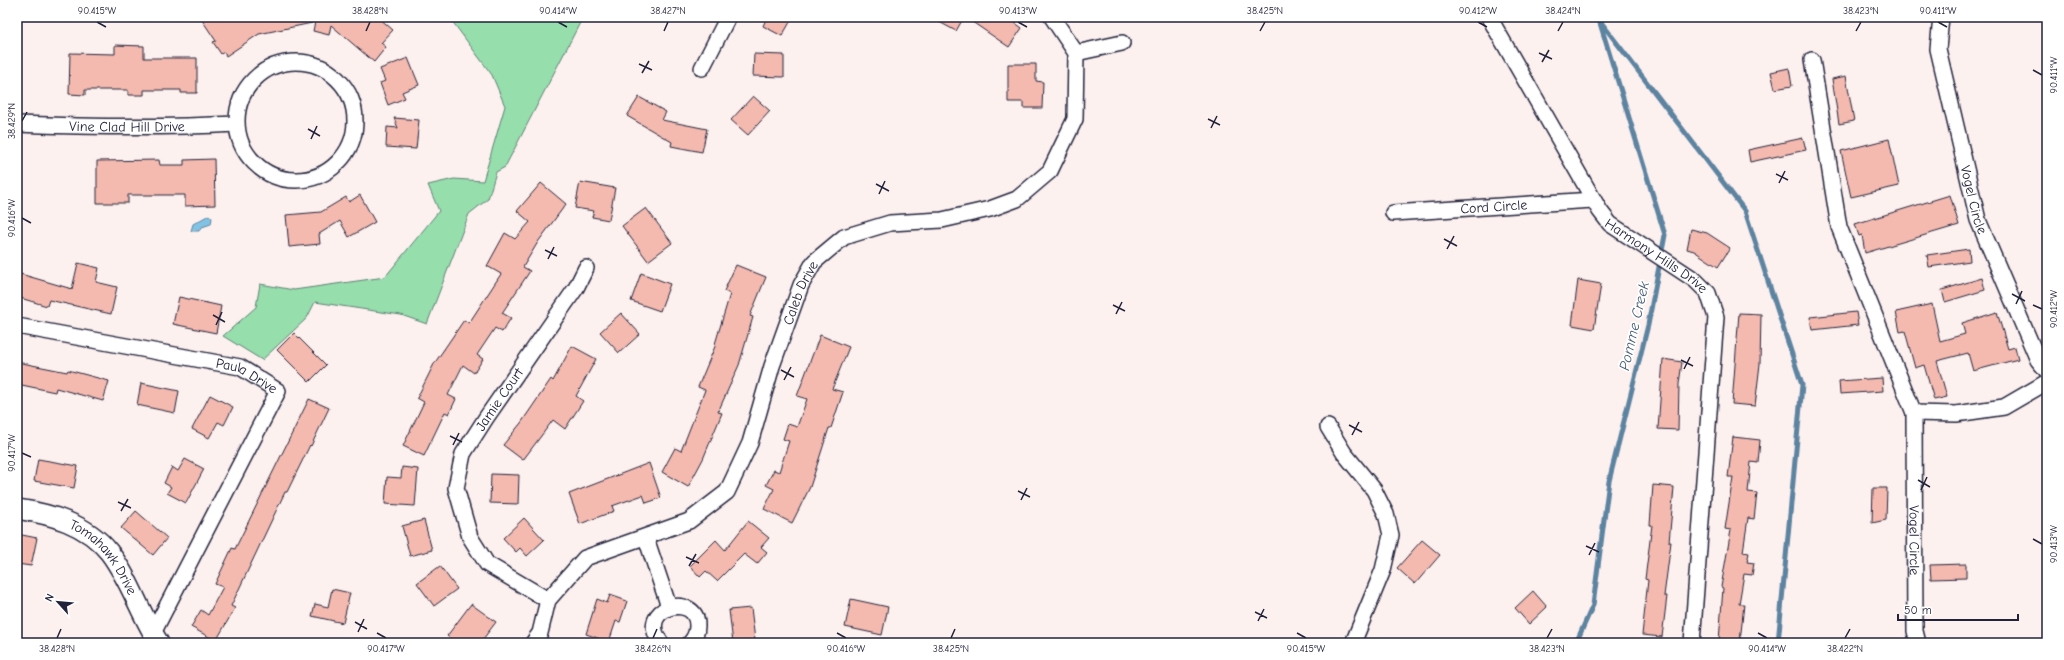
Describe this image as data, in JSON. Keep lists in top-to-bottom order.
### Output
{
  "streets": {
    "street": [
      "Vine Clad Hill Drive",
      "Vogel Circle",
      "Cord Circle",
      "Harmony Hills Drive",
      "Caleb Drive",
      "Paula Drive",
      "Jamie Court",
      "Tomahawk Drive"
    ]
  },
  "crossings": [
    ["Cord Circle", "Harmony Hills Drive"],
    ["Caleb Drive", "Jamie Court"],
    ["Paula Drive", "Tomahawk Drive"]
  ],
  "water": ["Pomme Creek"],
  "scale_bar": "50 m",
  "north": "top left",
  "coordinates": [
    "90.415°W",
    "38.428°N",
    "90.414°W",
    "38.427°N",
    "90.413°W",
    "38.425°N",
    "90.412°W",
    "38.424°N",
    "38.423°N",
    "90.411°W",
    "38.429°N",
    "90.416°W",
    "90.417°W",
    "38.426°N",
    "38.422°N"
  ]
}
